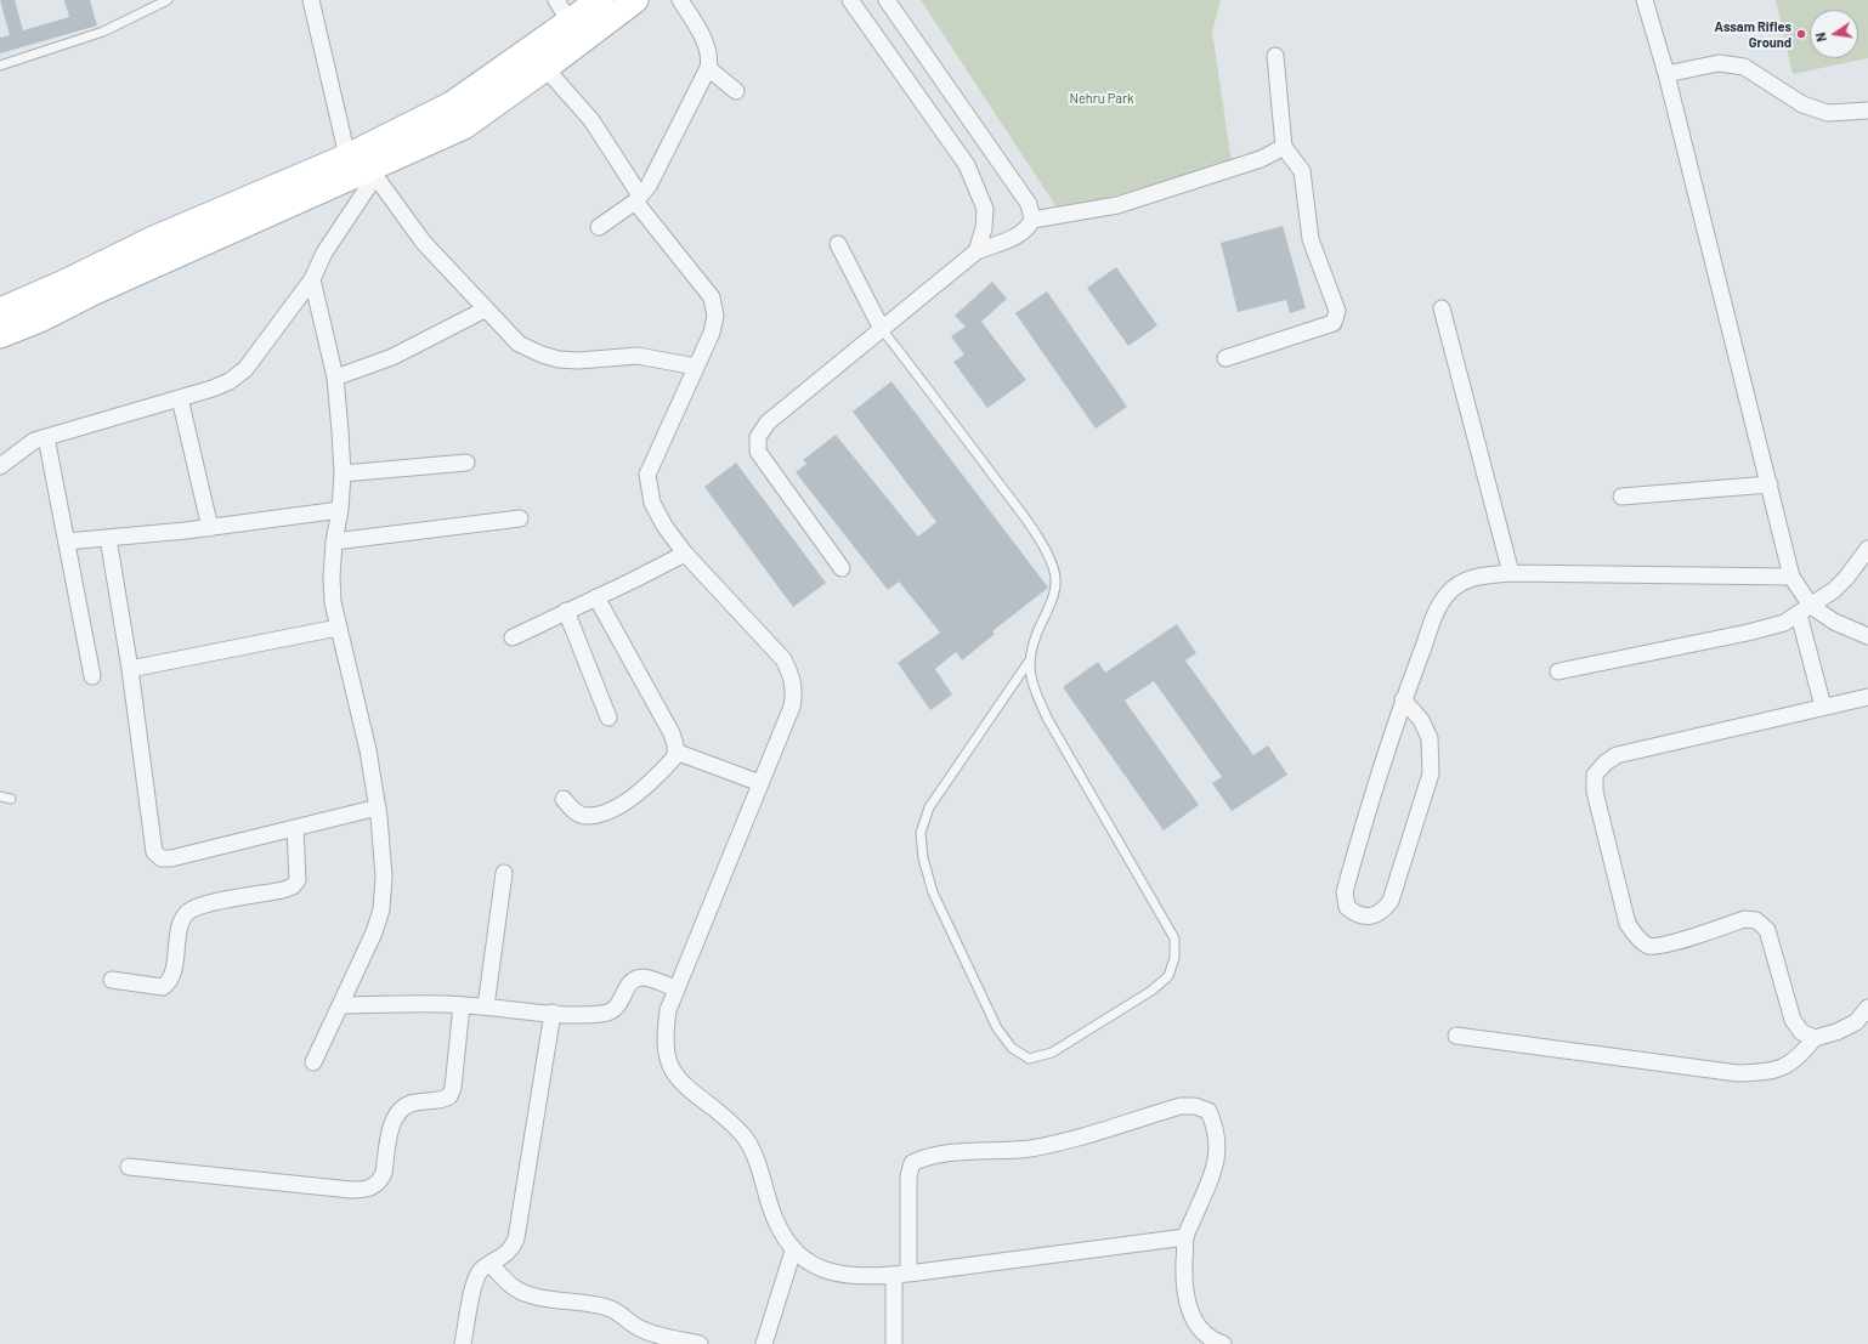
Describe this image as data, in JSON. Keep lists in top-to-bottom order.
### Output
{
  "parks": ["Nehru Park"],
  "places": ["Assam Rifles Ground"],
  "north": "left"
}
